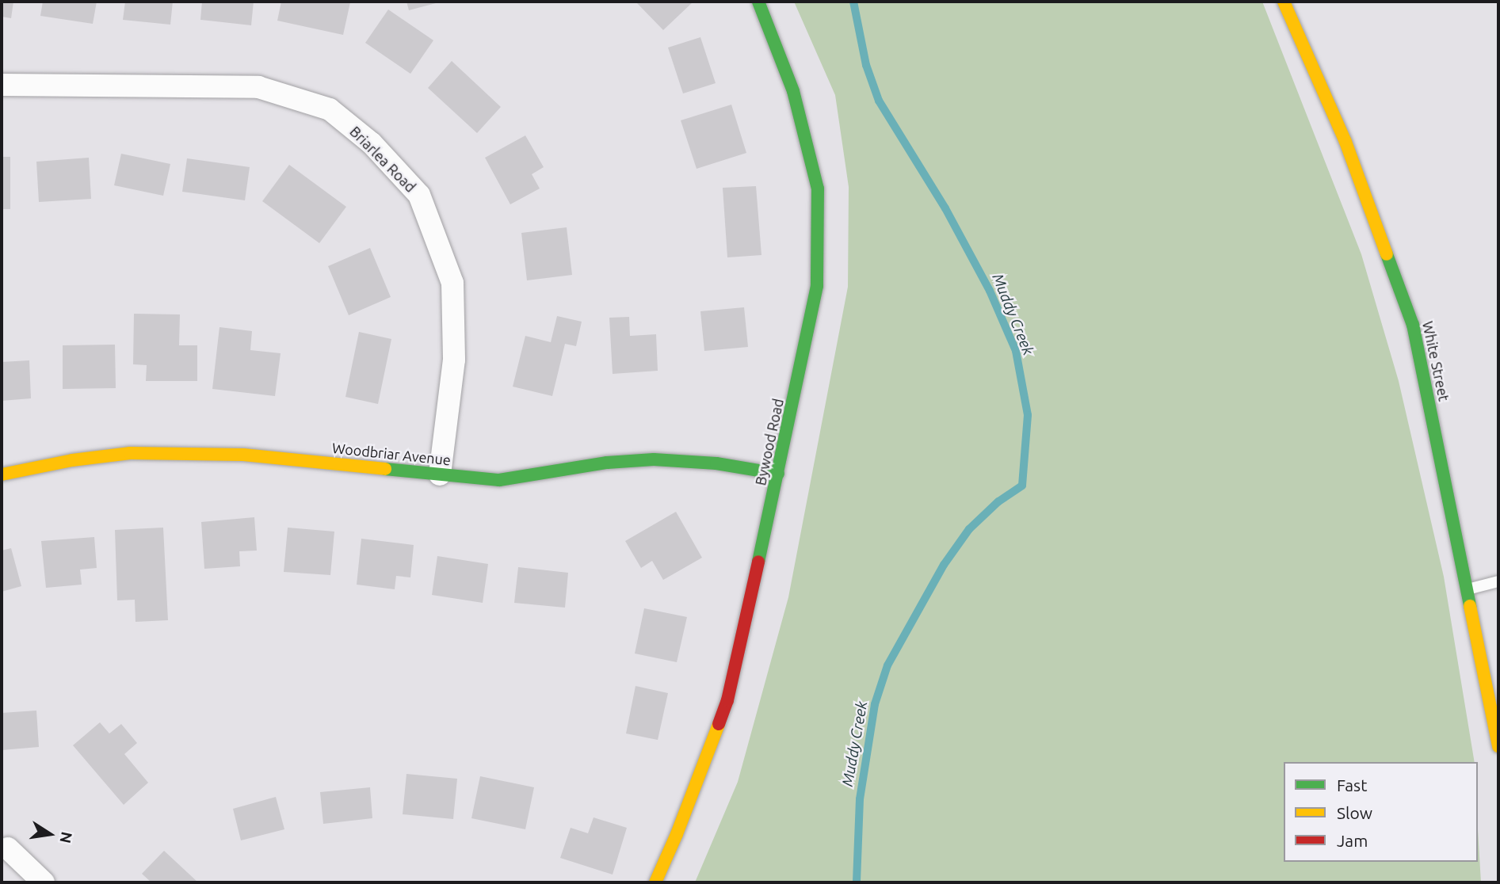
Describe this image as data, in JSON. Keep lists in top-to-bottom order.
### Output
{
  "streets": {
    "street": [
      "Briarlea Road",
      "White Street",
      "Bywood Road",
      "Woodbriar Avenue"
    ]
  },
  "crossings": [
    ["Briarlea Road", "Woodbriar Avenue"],
    ["Bywood Road", "Woodbriar Avenue"]
  ],
  "water": ["Muddy Creek"],
  "legend": ["Fast", "Slow", "Jam"],
  "north": "right"
}
